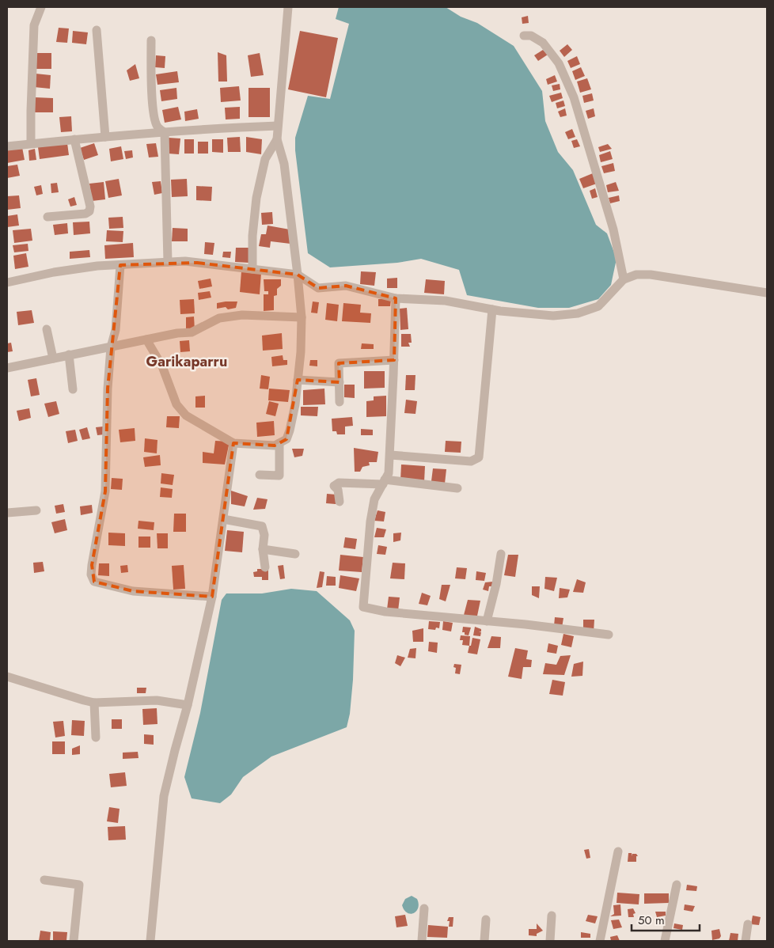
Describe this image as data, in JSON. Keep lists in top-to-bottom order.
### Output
{
  "districts": ["Garikaparru"],
  "scale_bar": "50 m"
}
